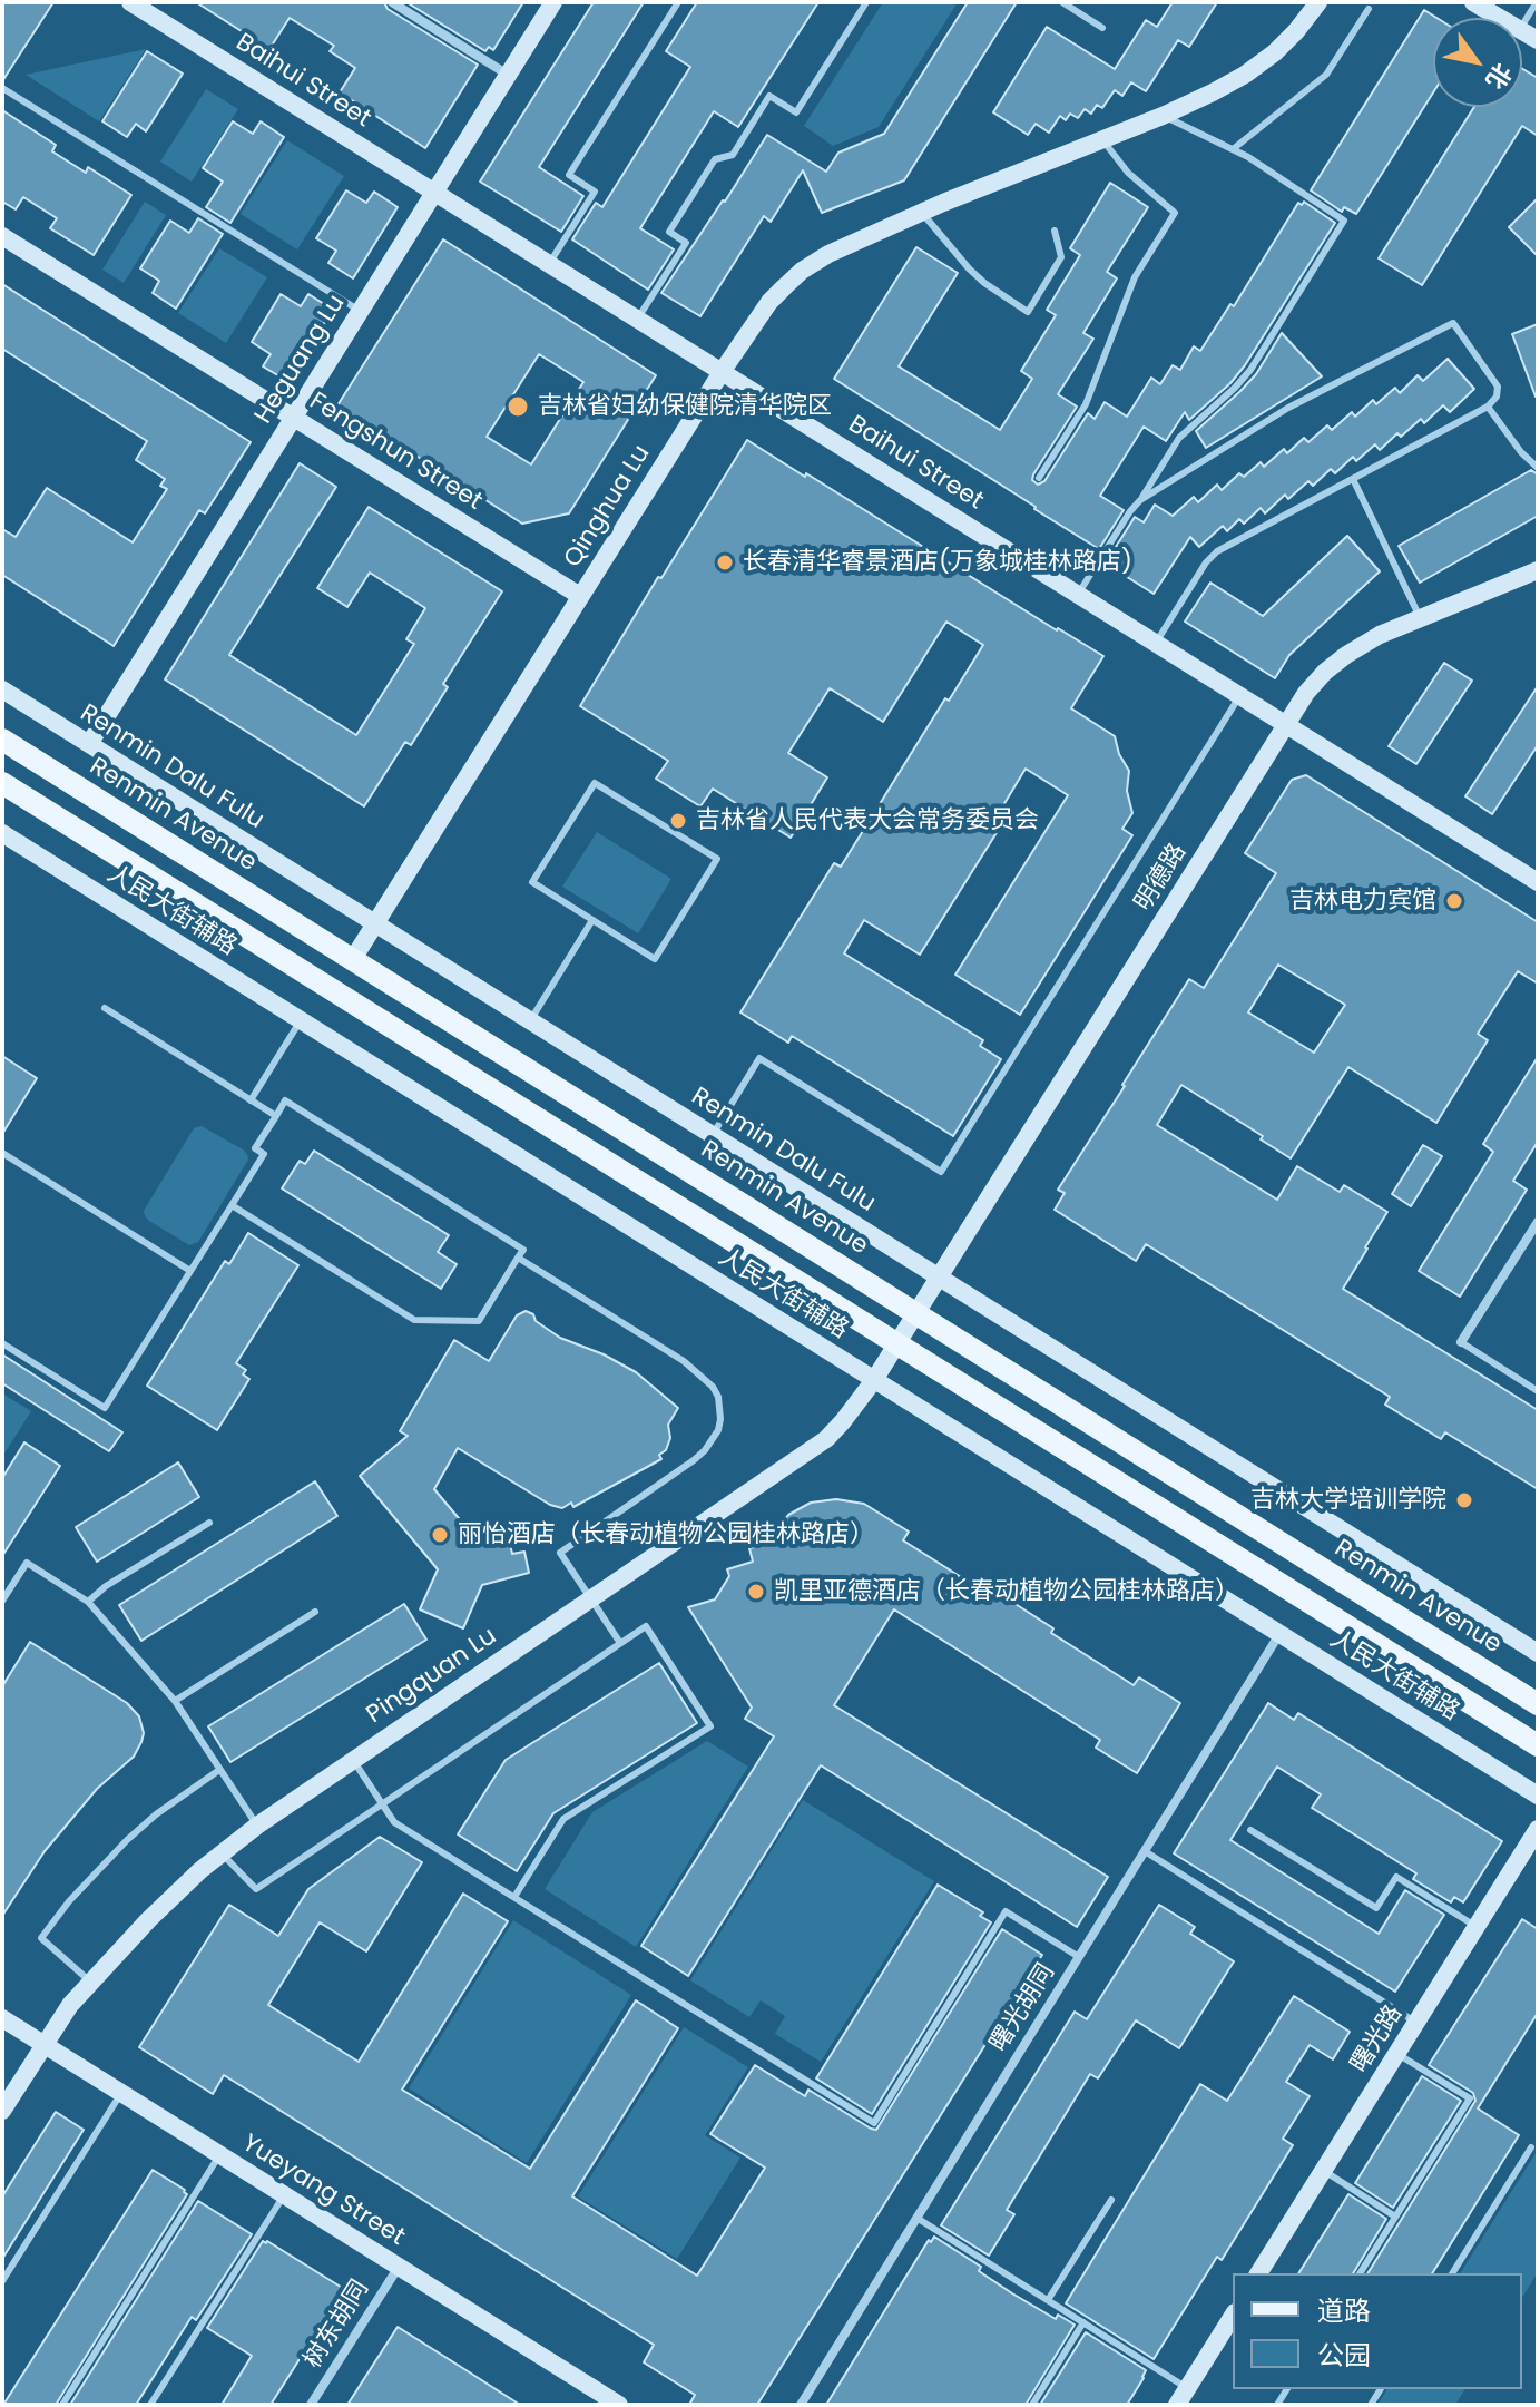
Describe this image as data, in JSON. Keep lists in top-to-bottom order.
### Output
{
  "streets": {
    "main road": ["Renmin Avenue"],
    "street": [
      "Baihui Street",
      "Heguang Lu",
      "Fengshun Street",
      "Qinghua Lu",
      "Renmin Dalu Fulu",
      "明德路",
      "人民大街辅路",
      "Pingquan Lu",
      "曙光胡同",
      "曙光路",
      "Yueyang Street",
      "树东胡同"
    ]
  },
  "crossings": [
    ["Baihui Street", "Heguang Lu"],
    ["Baihui Street", "Qinghua Lu"],
    ["Baihui Street", "明德路"],
    ["Heguang Lu", "Fengshun Street"],
    ["Heguang Lu", "Renmin Dalu Fulu"],
    ["Fengshun Street", "Qinghua Lu"],
    ["Qinghua Lu", "Renmin Dalu Fulu"],
    ["Qinghua Lu", "Renmin Avenue"],
    ["Renmin Dalu Fulu", "明德路"],
    ["Renmin Avenue", "明德路"],
    ["Renmin Avenue", "Pingquan Lu"],
    ["明德路", "Pingquan Lu"],
    ["人民大街辅路", "Pingquan Lu"],
    ["人民大街辅路", "曙光胡同"],
    ["Pingquan Lu", "Yueyang Street"],
    ["Yueyang Street", "树东胡同"]
  ],
  "places": [
    "吉林省妇幼保健院清华院区",
    "长春清华睿景酒店(万象城桂林路店)",
    "吉林省人民代表大会常务委员会",
    "吉林电力宾馆",
    "吉林大学培训学院",
    "丽怡酒店（长春动植物公园桂林路店）",
    "凯里亚德酒店（长春动植物公园桂林路店）"
  ],
  "legend": ["道路", "公园"],
  "north": "bottom right"
}
